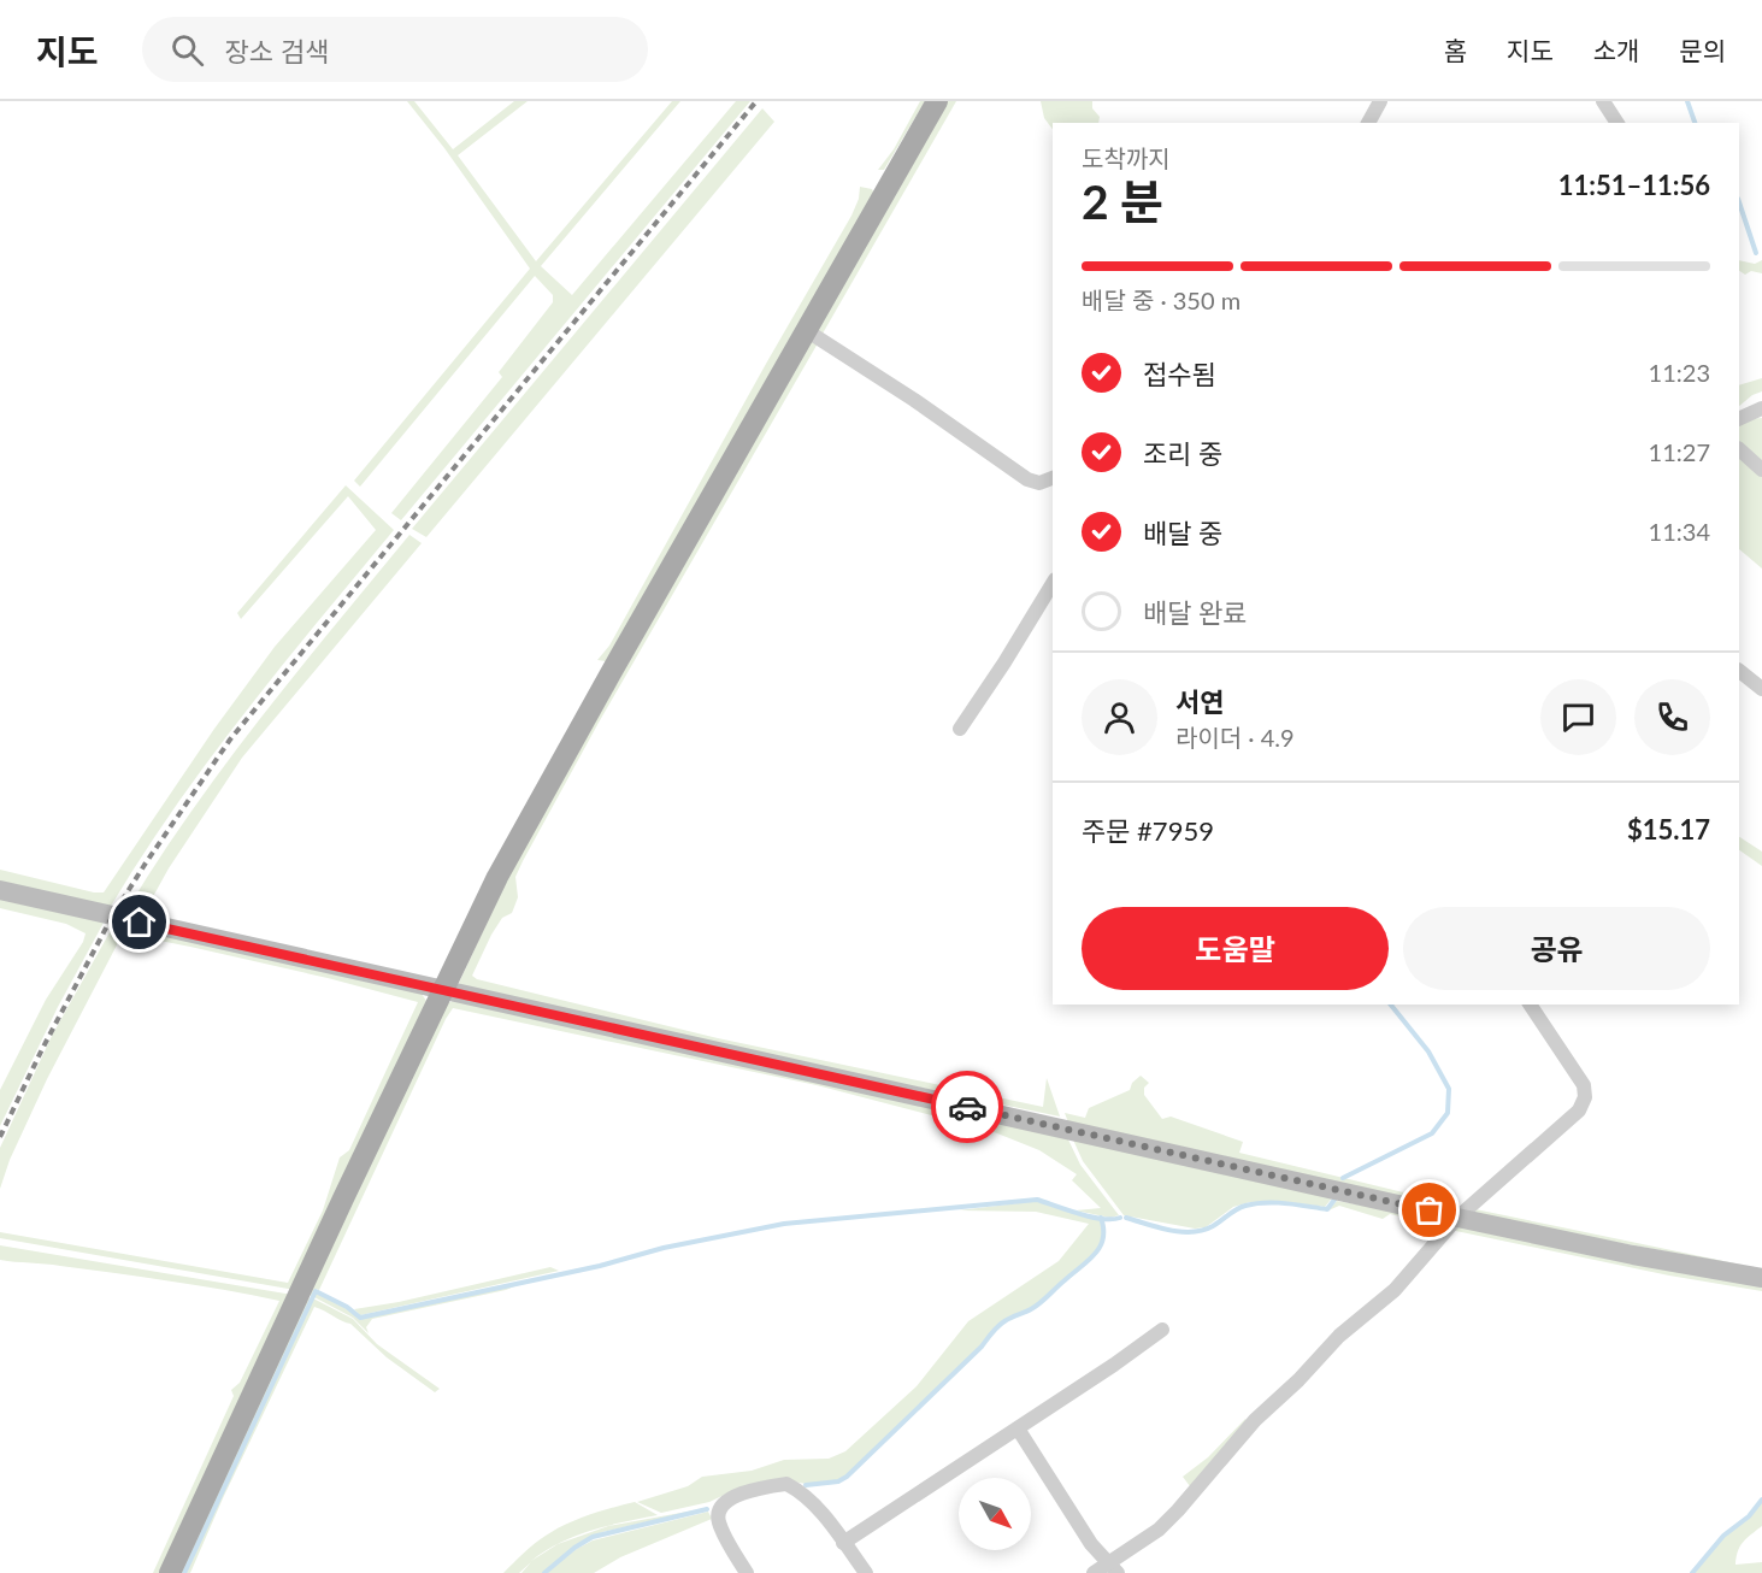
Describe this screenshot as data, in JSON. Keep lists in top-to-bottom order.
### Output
{
  "north": "bottom right",
  "page": {
    "header": "지도",
    "search": "장소 검색",
    "nav": [
      "홈",
      "지도",
      "소개",
      "문의"
    ],
    "heading": ["2 분", "도착까지", "11:51–11:56"],
    "panel": [
      "서연",
      "라이더 · 4.9",
      "주문 #7959",
      "$15.17"
    ],
    "bar": "배달 중 · 350 m",
    "list": [
      ["접수됨", "11:23"],
      ["조리 중", "11:27"],
      ["배달 중", "11:34"],
      "배달 완료"
    ],
    "buttons": ["도움말", "공유"]
  }
}
